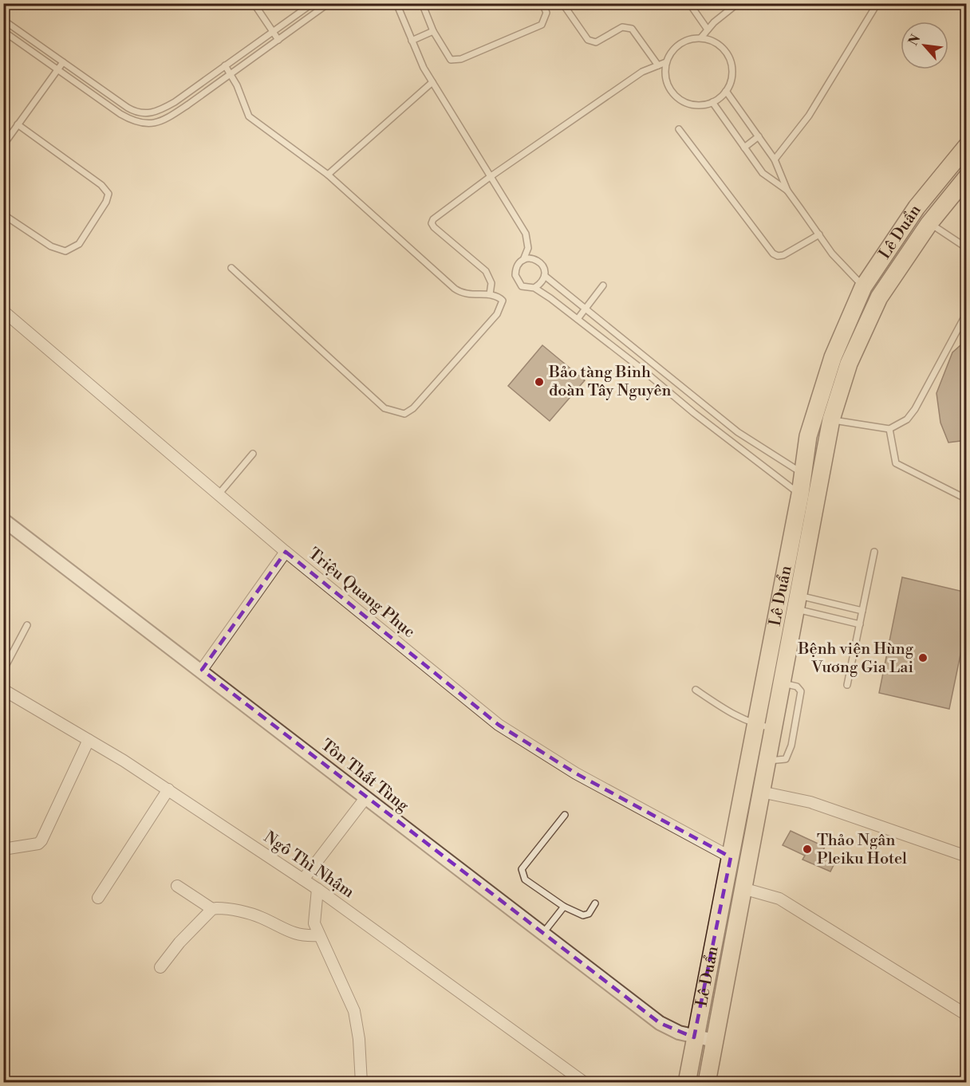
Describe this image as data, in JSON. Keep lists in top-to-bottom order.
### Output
{
  "streets": {
    "main road": ["Lê Duẩn"],
    "street": ["Triệu Quang Phục", "Tôn Thất Tùng", "Ngô Thì Nhậm"]
  },
  "crossings": [
    ["Lê Duẩn", "Triệu Quang Phục"],
    ["Lê Duẩn", "Tôn Thất Tùng"]
  ],
  "places": ["Bảo tàng Binh đoàn Tây Nguyên", "Bệnh viện Hùng Vương Gia Lai", "Thảo Ngân Pleiku Hotel"],
  "north": "top left"
}
